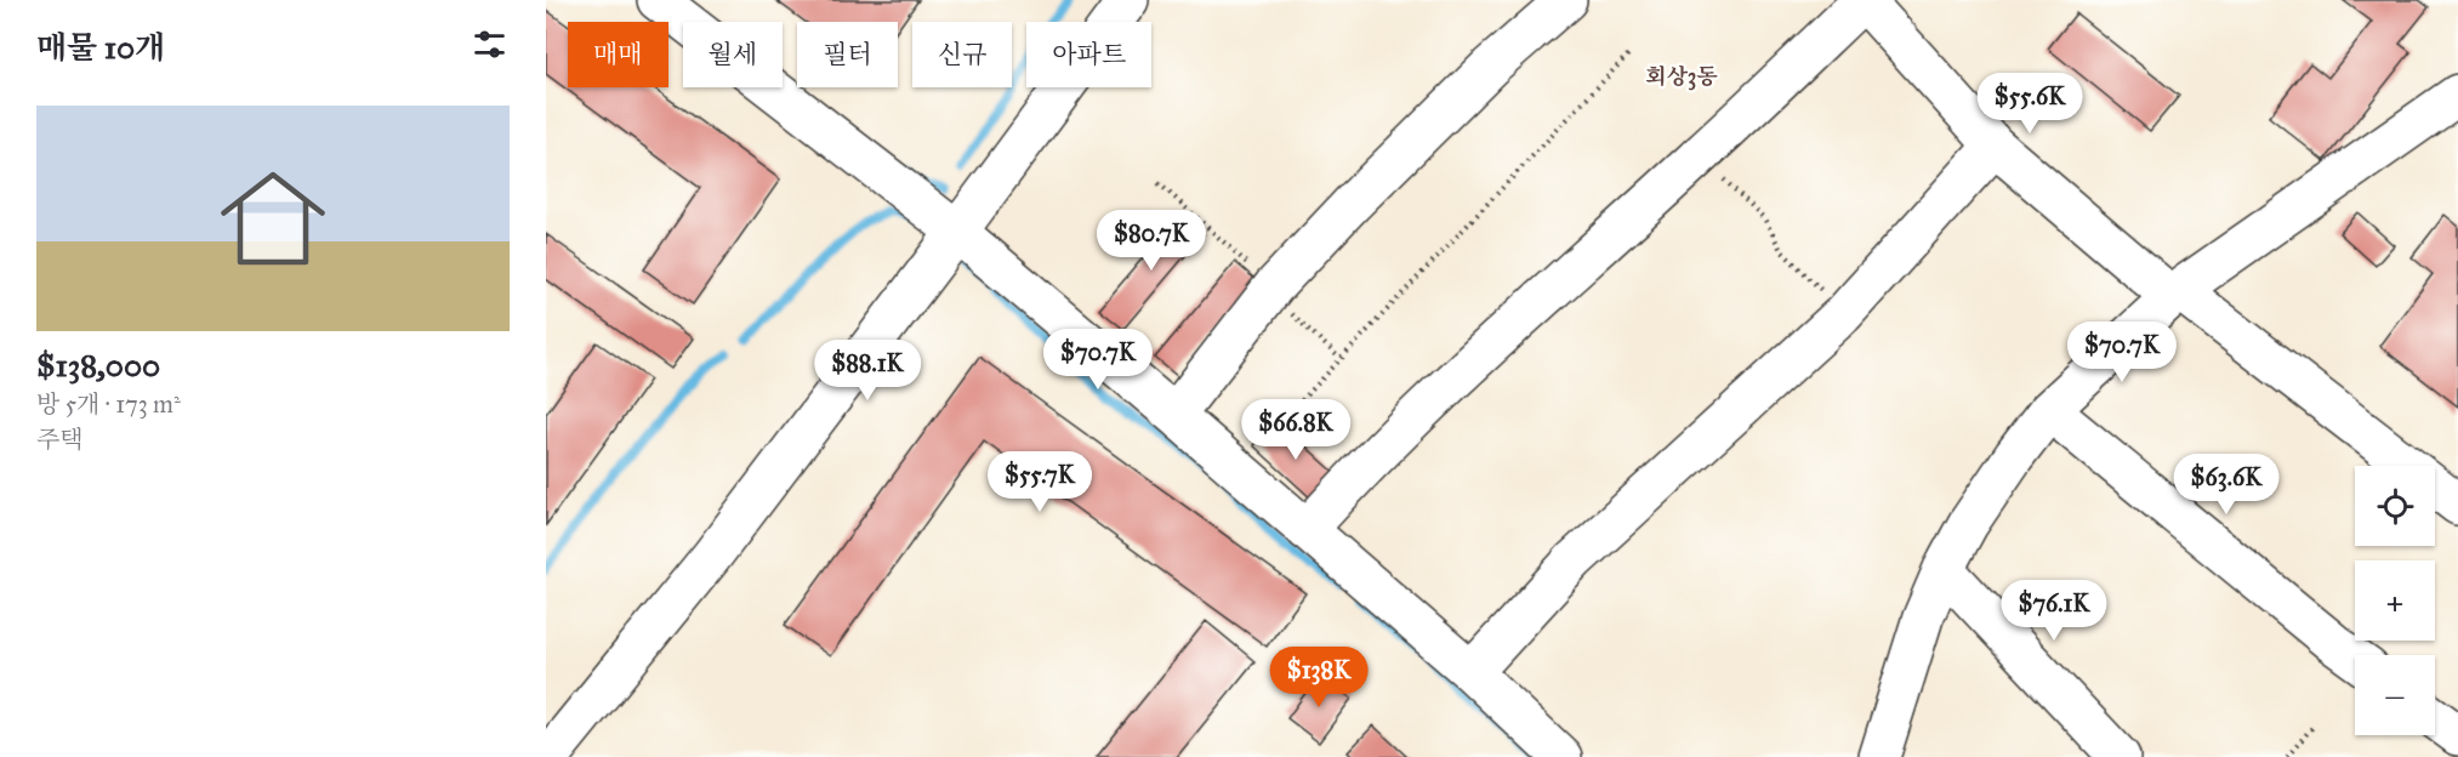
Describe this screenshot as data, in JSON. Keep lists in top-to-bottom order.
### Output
{
  "districts": ["회상3동"],
  "page": {
    "heading": "매물 10개",
    "chip": [
      "매매",
      "월세",
      "필터",
      "신규",
      "아파트"
    ],
    "price": [
      "$55.6K",
      "$80.7K",
      "$70.7K",
      "$70.7K",
      "$88.1K",
      "$66.8K",
      "$55.7K",
      "$63.6K",
      "$76.1K",
      "$138K"
    ],
    "list": [
      {
        "name": "$138,000",
        "note": "방 5개 · 173 m² · 주택"
      }
    ],
    "map_buttons": ["+", "−"]
  }
}
